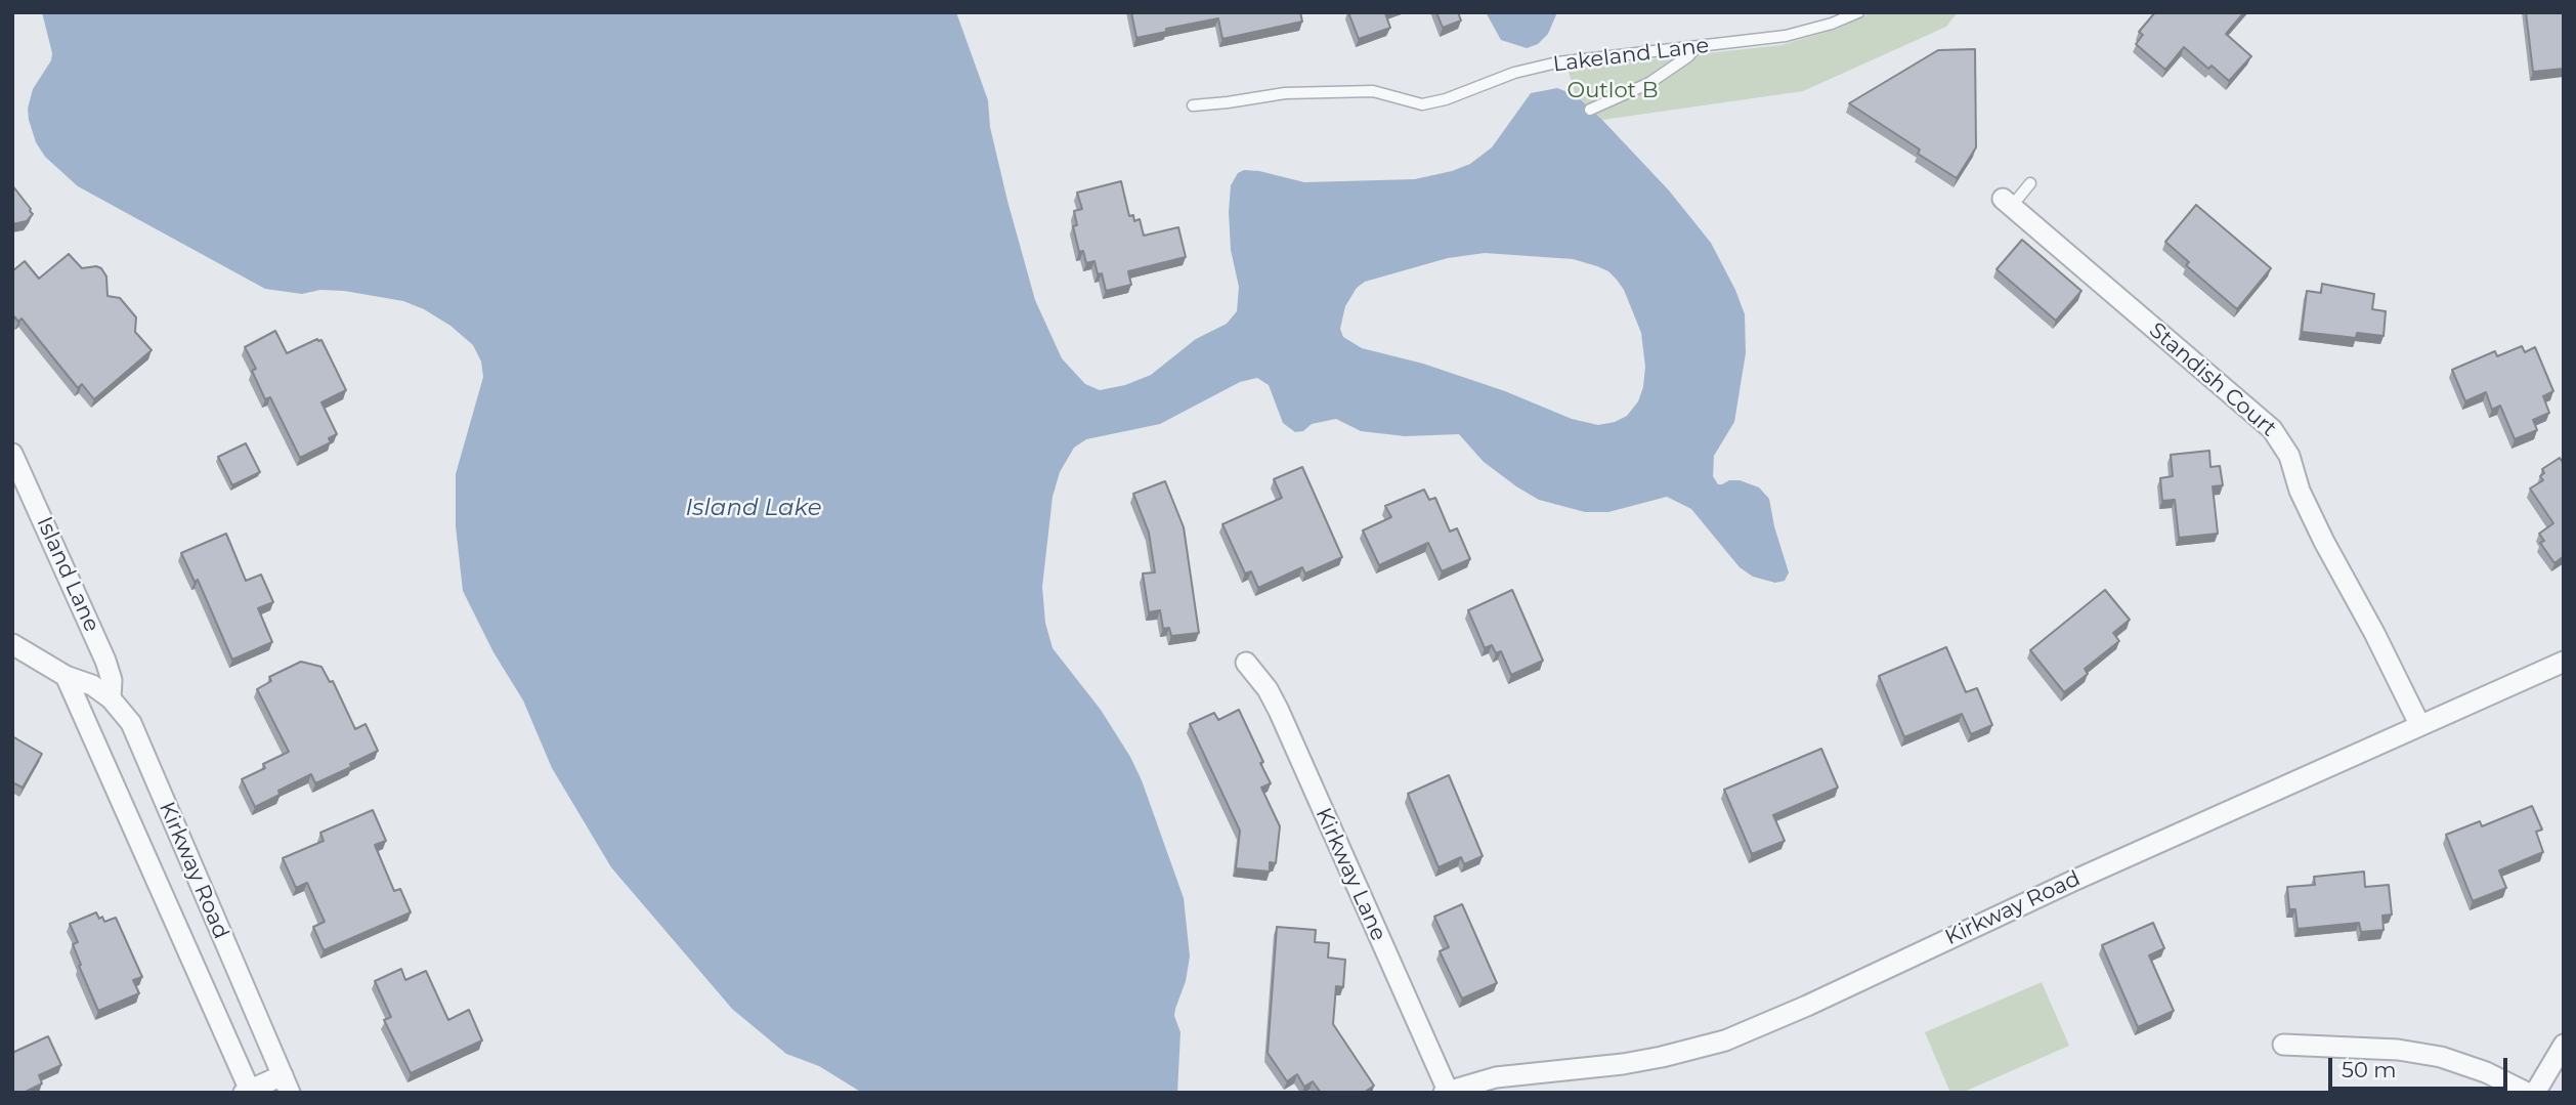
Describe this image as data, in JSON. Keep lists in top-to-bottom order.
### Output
{
  "streets": {
    "street": [
      "Standish Court",
      "Island Lane",
      "Kirkway Road",
      "Kirkway Lane"
    ],
    "lane": ["Lakeland Lane"]
  },
  "crossings": [
    ["Standish Court", "Kirkway Road"],
    ["Island Lane", "Kirkway Road"],
    ["Kirkway Road", "Kirkway Lane"]
  ],
  "water": ["Island Lake"],
  "parks": ["Outlot B"],
  "scale_bar": "50 m"
}
